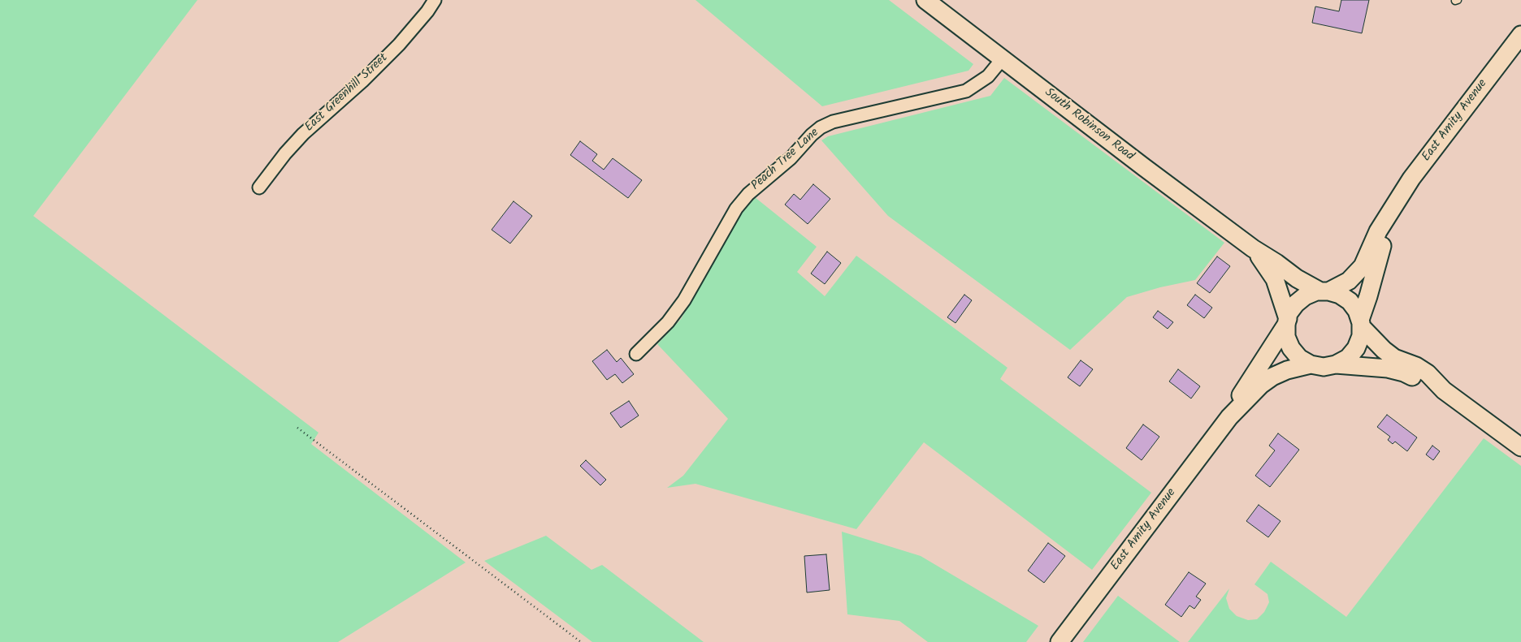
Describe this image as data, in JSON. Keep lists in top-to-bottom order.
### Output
{
  "streets": {
    "main road": ["East Amity Avenue", "South Robinson Road"],
    "street": ["East Greenhill Street", "Peach Tree Lane"]
  },
  "crossings": [
    ["East Amity Avenue", "South Robinson Road"],
    ["South Robinson Road", "Peach Tree Lane"]
  ]
}
